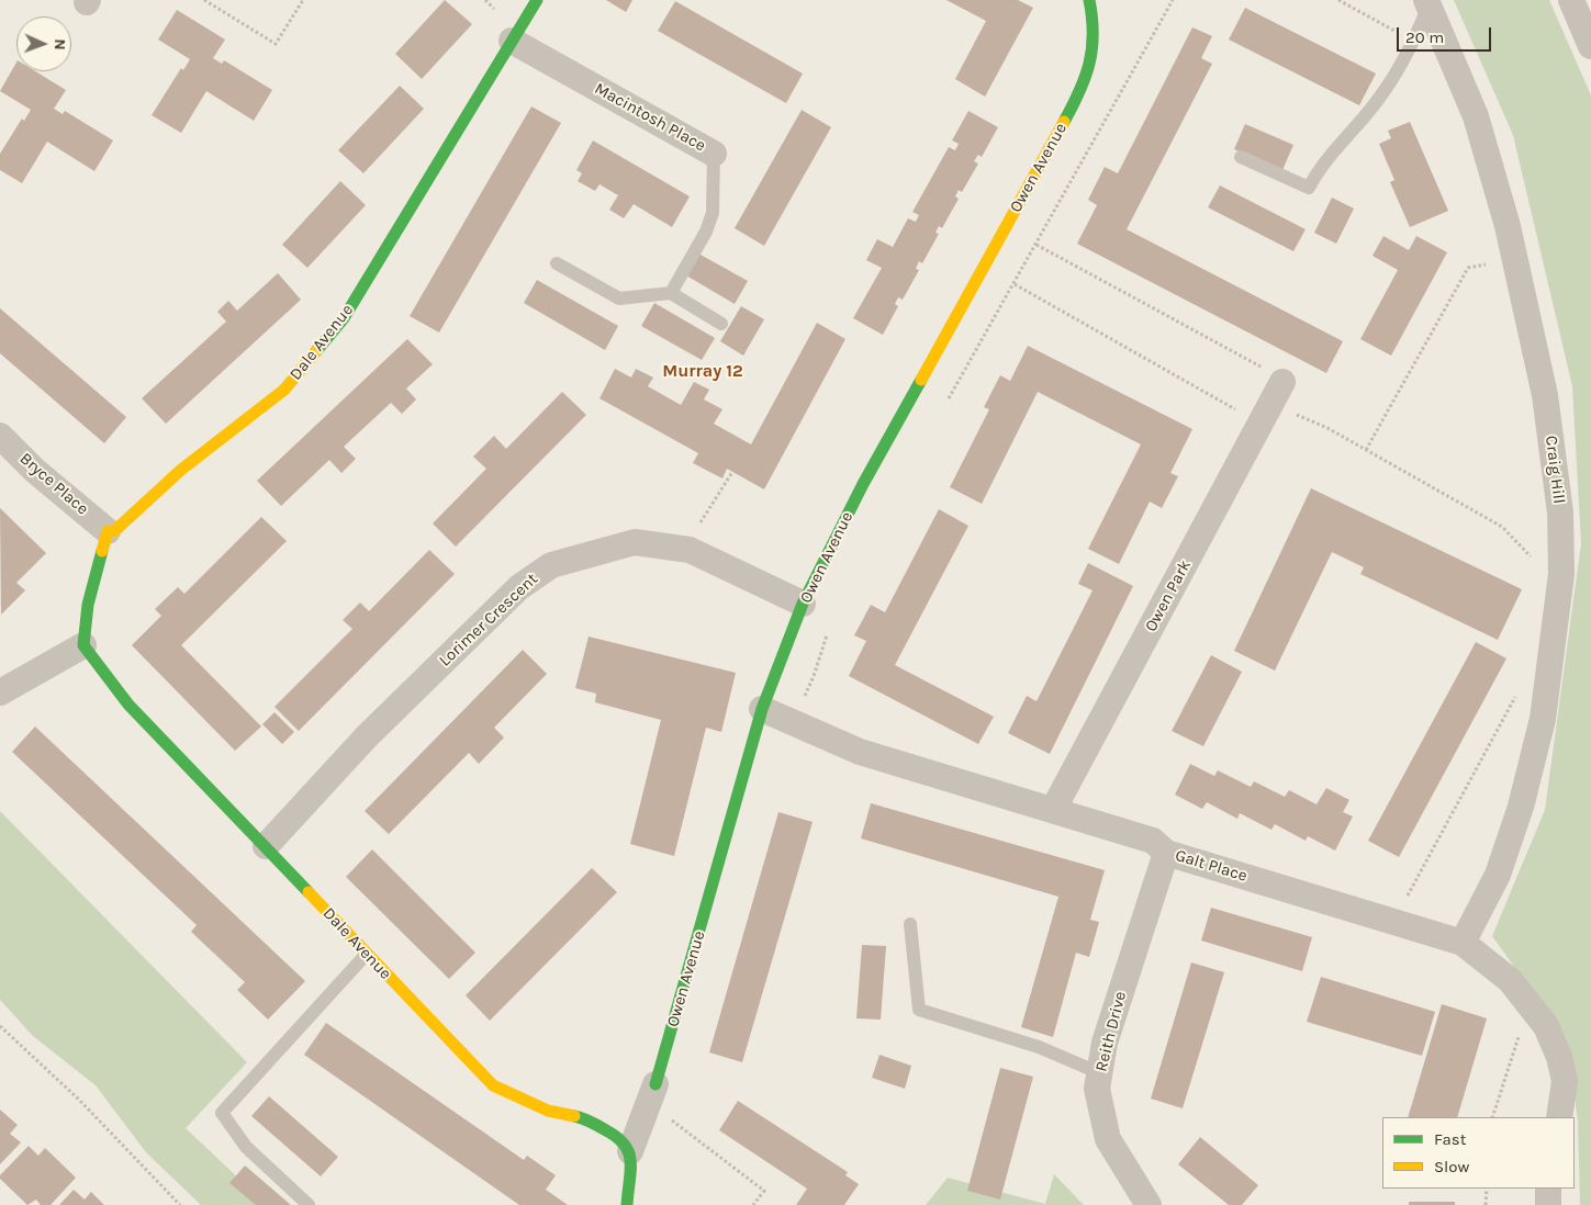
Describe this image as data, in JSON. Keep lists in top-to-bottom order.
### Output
{
  "streets": {
    "street": [
      "Macintosh Place",
      "Owen Avenue",
      "Dale Avenue",
      "Craig Hill",
      "Bryce Place",
      "Owen Park",
      "Lorimer Crescent",
      "Galt Place",
      "Reith Drive"
    ]
  },
  "crossings": [
    ["Macintosh Place", "Dale Avenue"],
    ["Owen Avenue", "Dale Avenue"],
    ["Owen Avenue", "Lorimer Crescent"],
    ["Owen Avenue", "Galt Place"],
    ["Dale Avenue", "Bryce Place"],
    ["Dale Avenue", "Lorimer Crescent"],
    ["Craig Hill", "Galt Place"],
    ["Owen Park", "Galt Place"],
    ["Galt Place", "Reith Drive"]
  ],
  "districts": ["Murray 12"],
  "legend": ["Fast", "Slow"],
  "scale_bar": "20 m",
  "north": "right"
}
